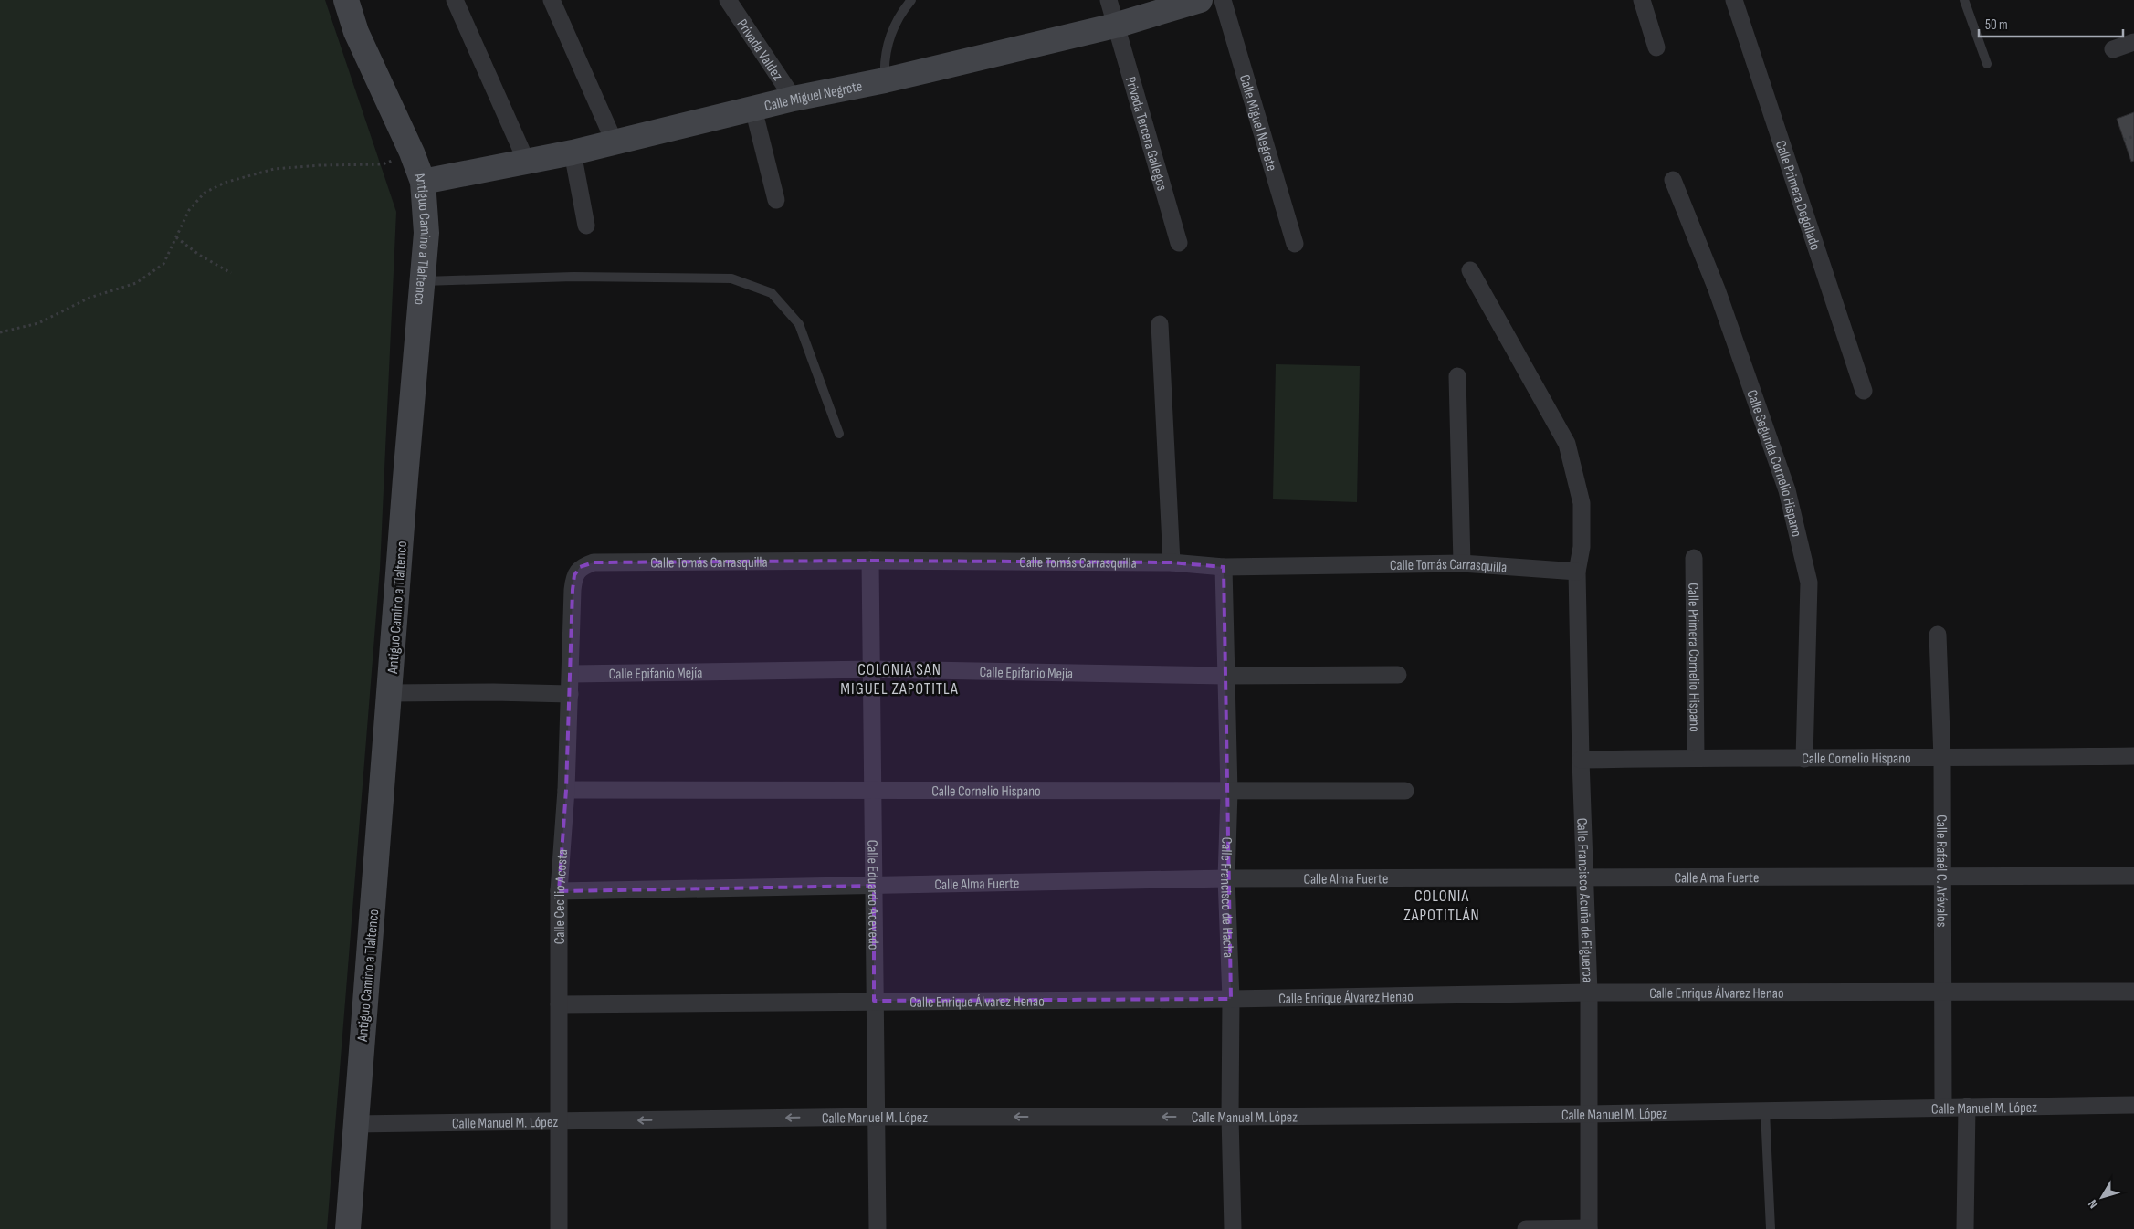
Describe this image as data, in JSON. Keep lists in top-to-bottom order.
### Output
{
  "streets": {
    "street": [
      "Privada Valdez",
      "Calle Miguel Negrete",
      "Privada Tercera Gallegos",
      "Calle Primera Degollado",
      "Antiguo Camino a Tlaltenco",
      "Calle Segunda Cornelio Hispano",
      "Calle Tomás Carrasquilla",
      "Calle Primera Cornelio Hispano",
      "Calle Epifanio Mejía",
      "Calle Cornelio Hispano",
      "Calle Rafaél C. Arévalos",
      "Calle Alma Fuerte",
      "Calle Eduardo Acevedo",
      "Calle Cecilio Acosta",
      "Calle Francisco de Hacha",
      "Calle Francisco Acuña de Figueroa",
      "Calle Enrique Álvarez Henao",
      "Calle Manuel M. López"
    ]
  },
  "crossings": [
    ["Privada Valdez", "Calle Miguel Negrete"],
    ["Calle Miguel Negrete", "Privada Tercera Gallegos"],
    ["Calle Miguel Negrete", "Antiguo Camino a Tlaltenco"],
    ["Antiguo Camino a Tlaltenco", "Calle Manuel M. López"],
    ["Calle Segunda Cornelio Hispano", "Calle Cornelio Hispano"],
    ["Calle Tomás Carrasquilla", "Calle Eduardo Acevedo"],
    ["Calle Tomás Carrasquilla", "Calle Cecilio Acosta"],
    ["Calle Tomás Carrasquilla", "Calle Francisco de Hacha"],
    ["Calle Tomás Carrasquilla", "Calle Francisco Acuña de Figueroa"],
    ["Calle Primera Cornelio Hispano", "Calle Cornelio Hispano"],
    ["Calle Epifanio Mejía", "Calle Eduardo Acevedo"],
    ["Calle Epifanio Mejía", "Calle Cecilio Acosta"],
    ["Calle Epifanio Mejía", "Calle Francisco de Hacha"],
    ["Calle Cornelio Hispano", "Calle Rafaél C. Arévalos"],
    ["Calle Cornelio Hispano", "Calle Eduardo Acevedo"],
    ["Calle Cornelio Hispano", "Calle Cecilio Acosta"],
    ["Calle Cornelio Hispano", "Calle Francisco de Hacha"],
    ["Calle Cornelio Hispano", "Calle Francisco Acuña de Figueroa"],
    ["Calle Rafaél C. Arévalos", "Calle Alma Fuerte"],
    ["Calle Rafaél C. Arévalos", "Calle Enrique Álvarez Henao"],
    ["Calle Rafaél C. Arévalos", "Calle Manuel M. López"],
    ["Calle Alma Fuerte", "Calle Eduardo Acevedo"],
    ["Calle Alma Fuerte", "Calle Cecilio Acosta"],
    ["Calle Alma Fuerte", "Calle Francisco de Hacha"],
    ["Calle Alma Fuerte", "Calle Francisco Acuña de Figueroa"],
    ["Calle Eduardo Acevedo", "Calle Enrique Álvarez Henao"],
    ["Calle Eduardo Acevedo", "Calle Manuel M. López"],
    ["Calle Cecilio Acosta", "Calle Enrique Álvarez Henao"],
    ["Calle Cecilio Acosta", "Calle Manuel M. López"],
    ["Calle Francisco de Hacha", "Calle Enrique Álvarez Henao"],
    ["Calle Francisco de Hacha", "Calle Manuel M. López"],
    ["Calle Francisco Acuña de Figueroa", "Calle Enrique Álvarez Henao"],
    ["Calle Francisco Acuña de Figueroa", "Calle Manuel M. López"]
  ],
  "one_way": ["Calle Manuel M. López"],
  "districts": ["COLONIA SAN MIGUEL ZAPOTITLA", "COLONIA ZAPOTITLÁN"],
  "scale_bar": "50 m",
  "north": "bottom left"
}
